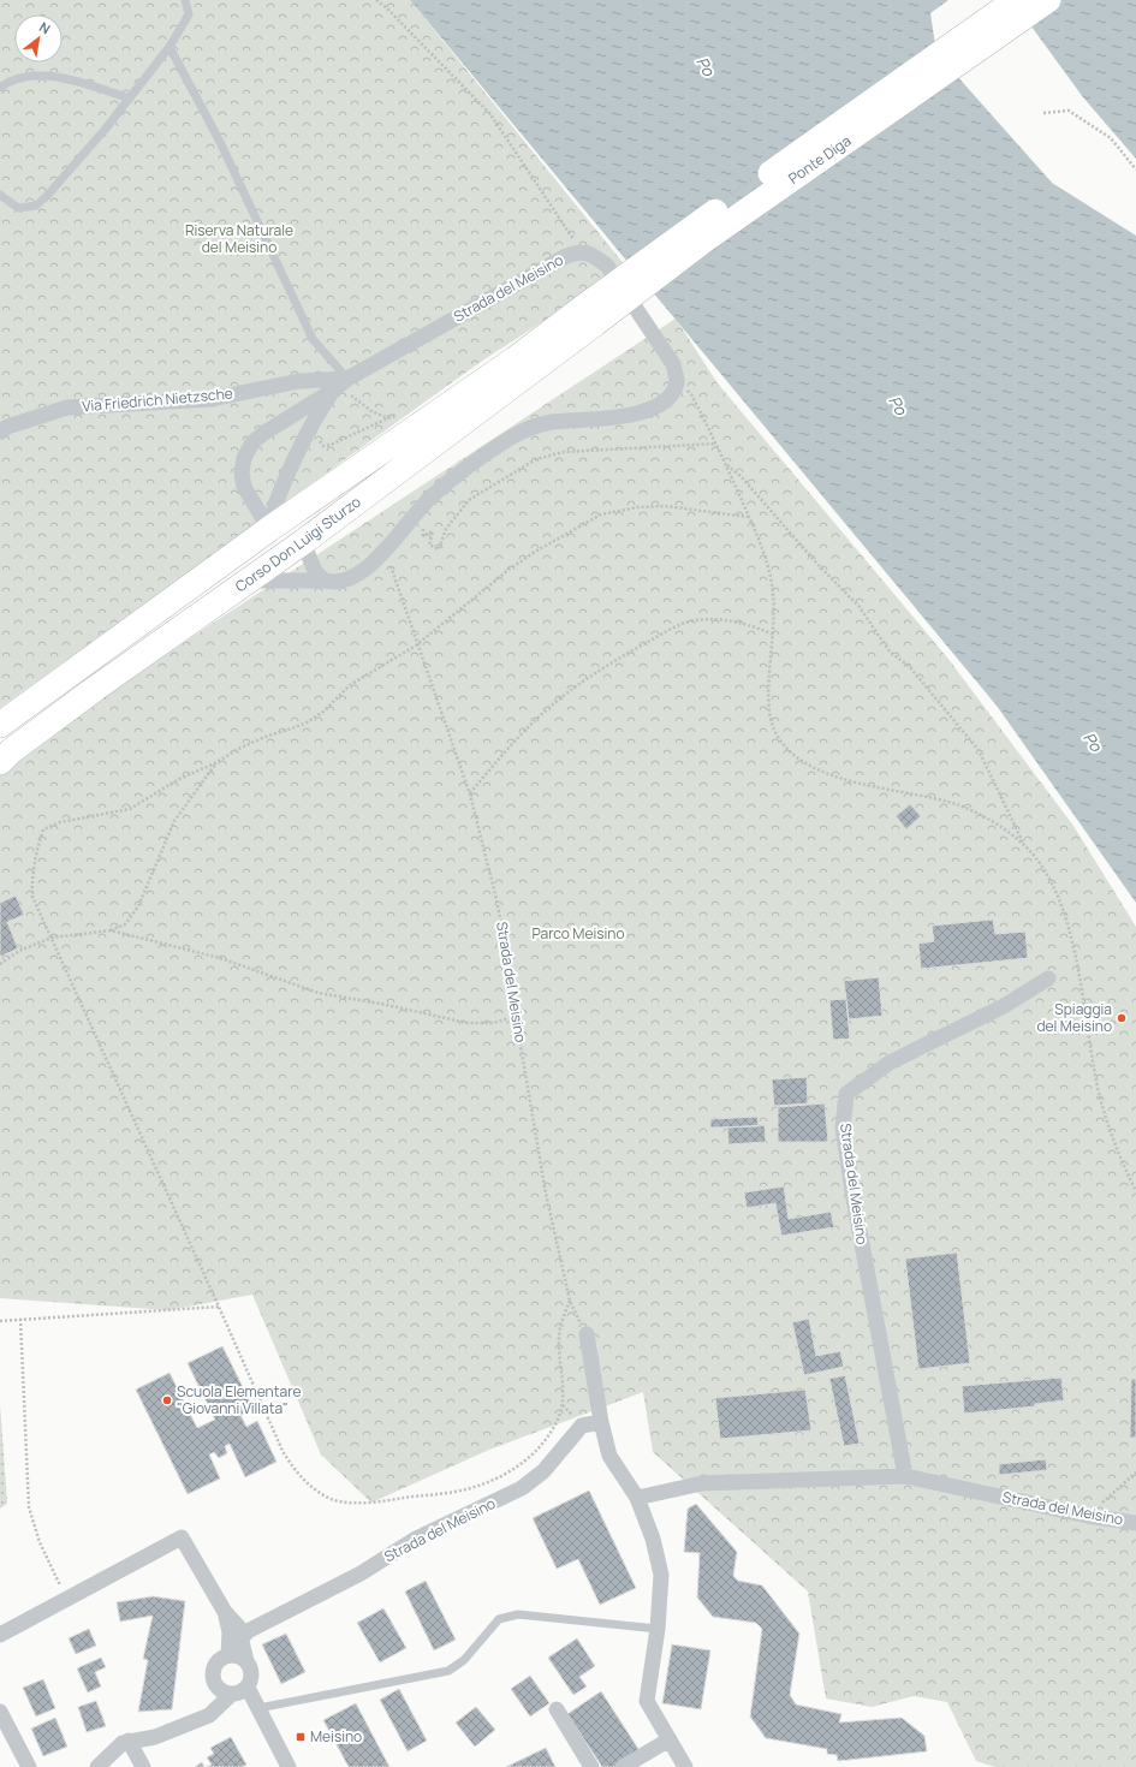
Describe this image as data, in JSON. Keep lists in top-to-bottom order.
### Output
{
  "streets": {
    "main road": ["Ponte Diga", "Corso Don Luigi Sturzo"],
    "street": ["Strada del Meisino", "Via Friedrich Nietzsche"]
  },
  "crossings": [
    ["Ponte Diga", "Corso Don Luigi Sturzo"],
    ["Strada del Meisino", "Via Friedrich Nietzsche"],
    ["Strada del Meisino", "Corso Don Luigi Sturzo"]
  ],
  "water": ["Po"],
  "parks": ["Riserva Naturale del Meisino", "Parco Meisino"],
  "places": {
    "other": ["Spiaggia del Meisino", "Scuola Elementare \"Giovanni Villata\""],
    "transit": ["Meisino"]
  },
  "north": "top right"
}
